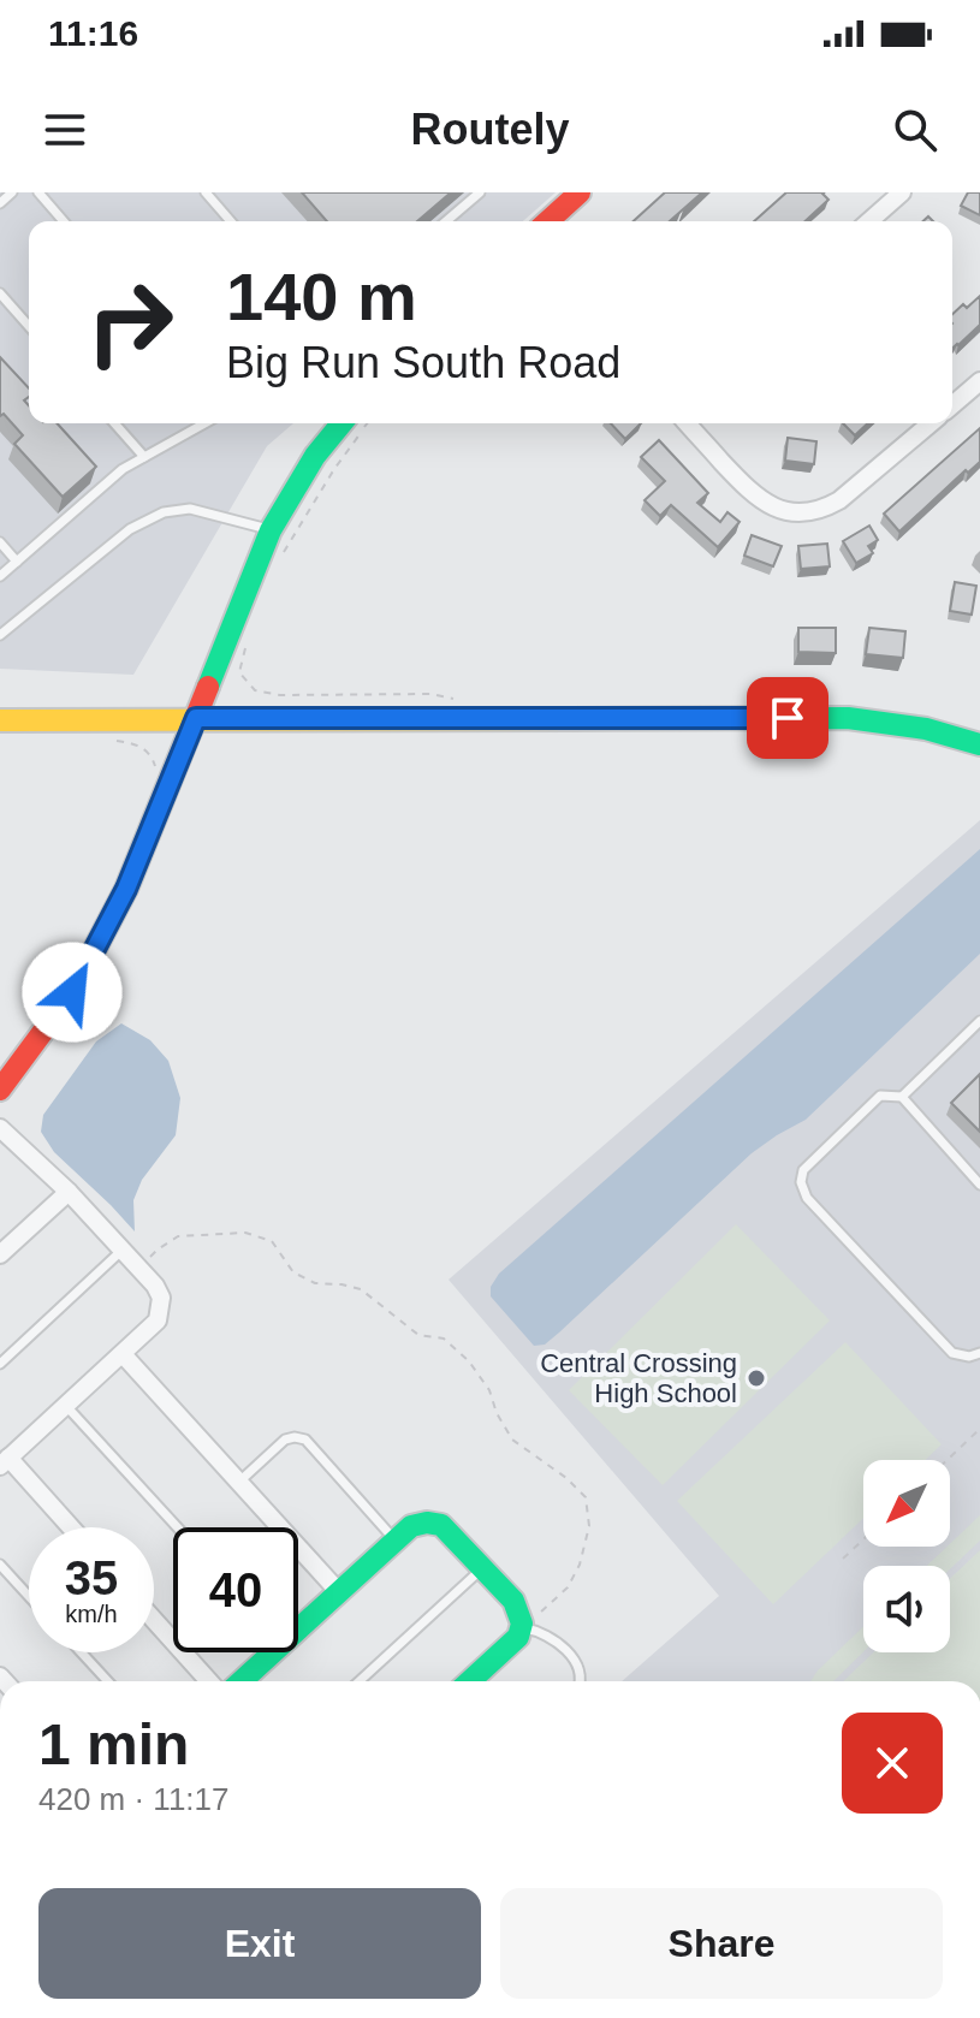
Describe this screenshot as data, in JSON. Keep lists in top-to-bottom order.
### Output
{
  "places": ["Central Crossing High School"],
  "north": "bottom left",
  "page": {
    "status": "11:16",
    "header": "Routely",
    "turn": ["140 m", "Big Run South Road"],
    "speed": "35 km/h",
    "limit": "40",
    "heading": ["1 min", "420 m · 11:17"],
    "buttons": ["Exit", "Share"]
  }
}
